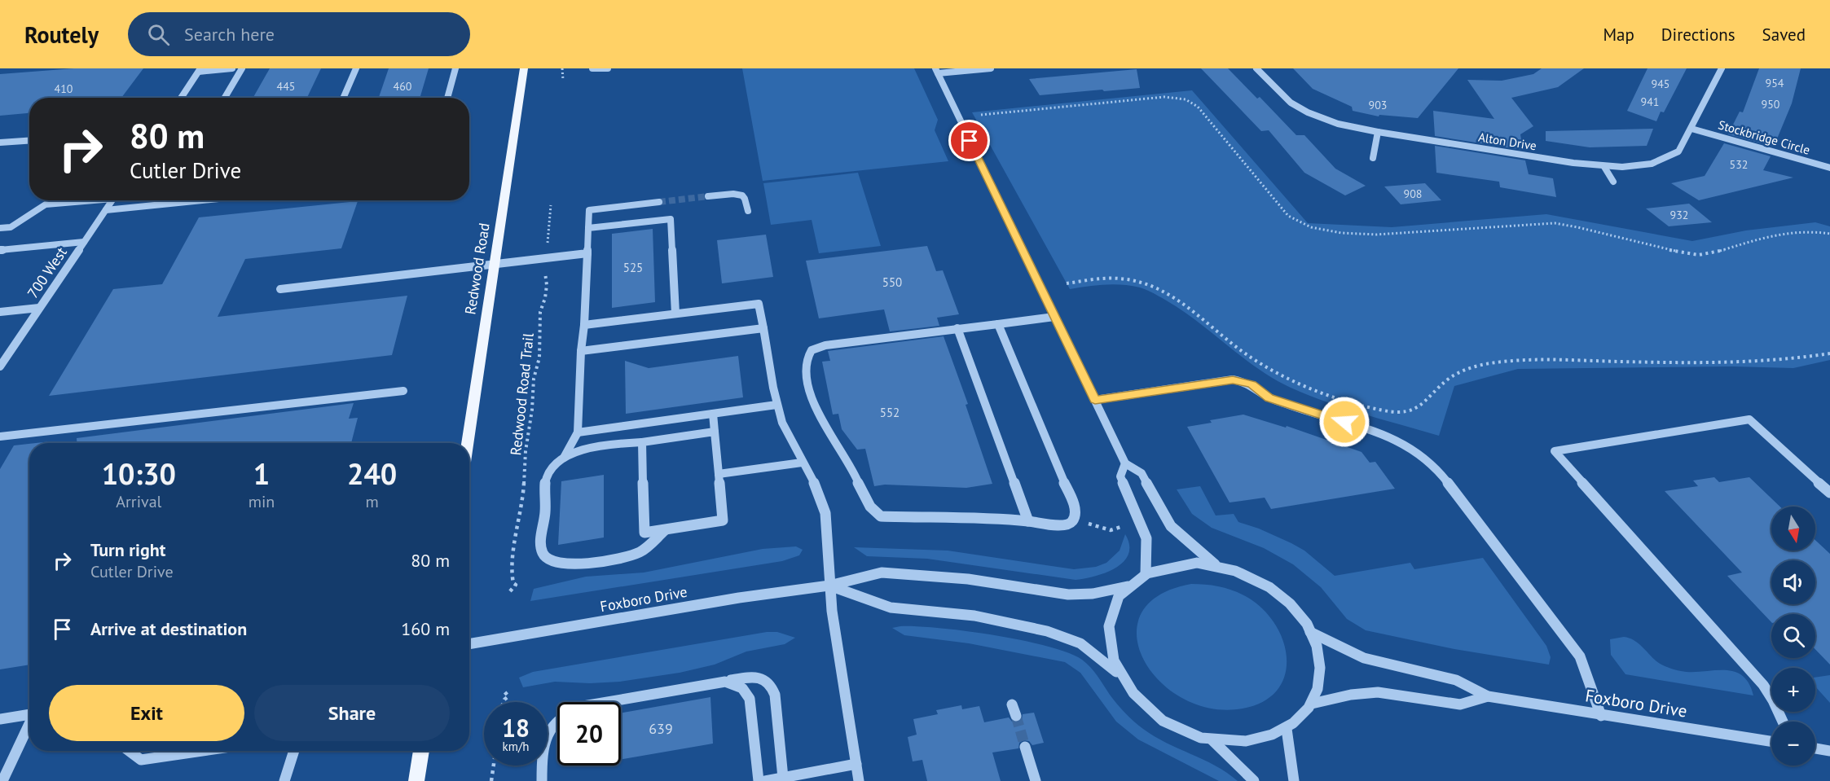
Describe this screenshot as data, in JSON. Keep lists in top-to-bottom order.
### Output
{
  "streets": {
    "main road": ["Redwood Road"],
    "street": [
      "Stockbridge Circle",
      "Alton Drive",
      "700 West",
      "Foxboro Drive"
    ],
    "path": ["Redwood Road Trail"]
  },
  "crossings": [
    ["Stockbridge Circle", "Alton Drive"]
  ],
  "house_numbers": [
    "954",
    "945",
    "445",
    "460",
    "410",
    "941",
    "950",
    "903",
    "532",
    "908",
    "932",
    "525",
    "550",
    "552",
    "639"
  ],
  "north": "bottom",
  "page": {
    "header": "Routely",
    "search": "Search here",
    "nav": ["Map", "Directions", "Saved"],
    "turn": ["80 m", "Cutler Drive"],
    "eta": [
      "10:30",
      "Arrival",
      "1",
      "min",
      "240",
      "m"
    ],
    "map_buttons": ["+", "−"],
    "list": [
      {
        "name": "Turn right",
        "note": "Cutler Drive",
        "value": "80 m"
      },
      {
        "name": "Arrive at destination",
        "value": "160 m"
      }
    ],
    "buttons": ["Exit", "Share"],
    "speed": "18 km/h",
    "limit": "20"
  }
}
